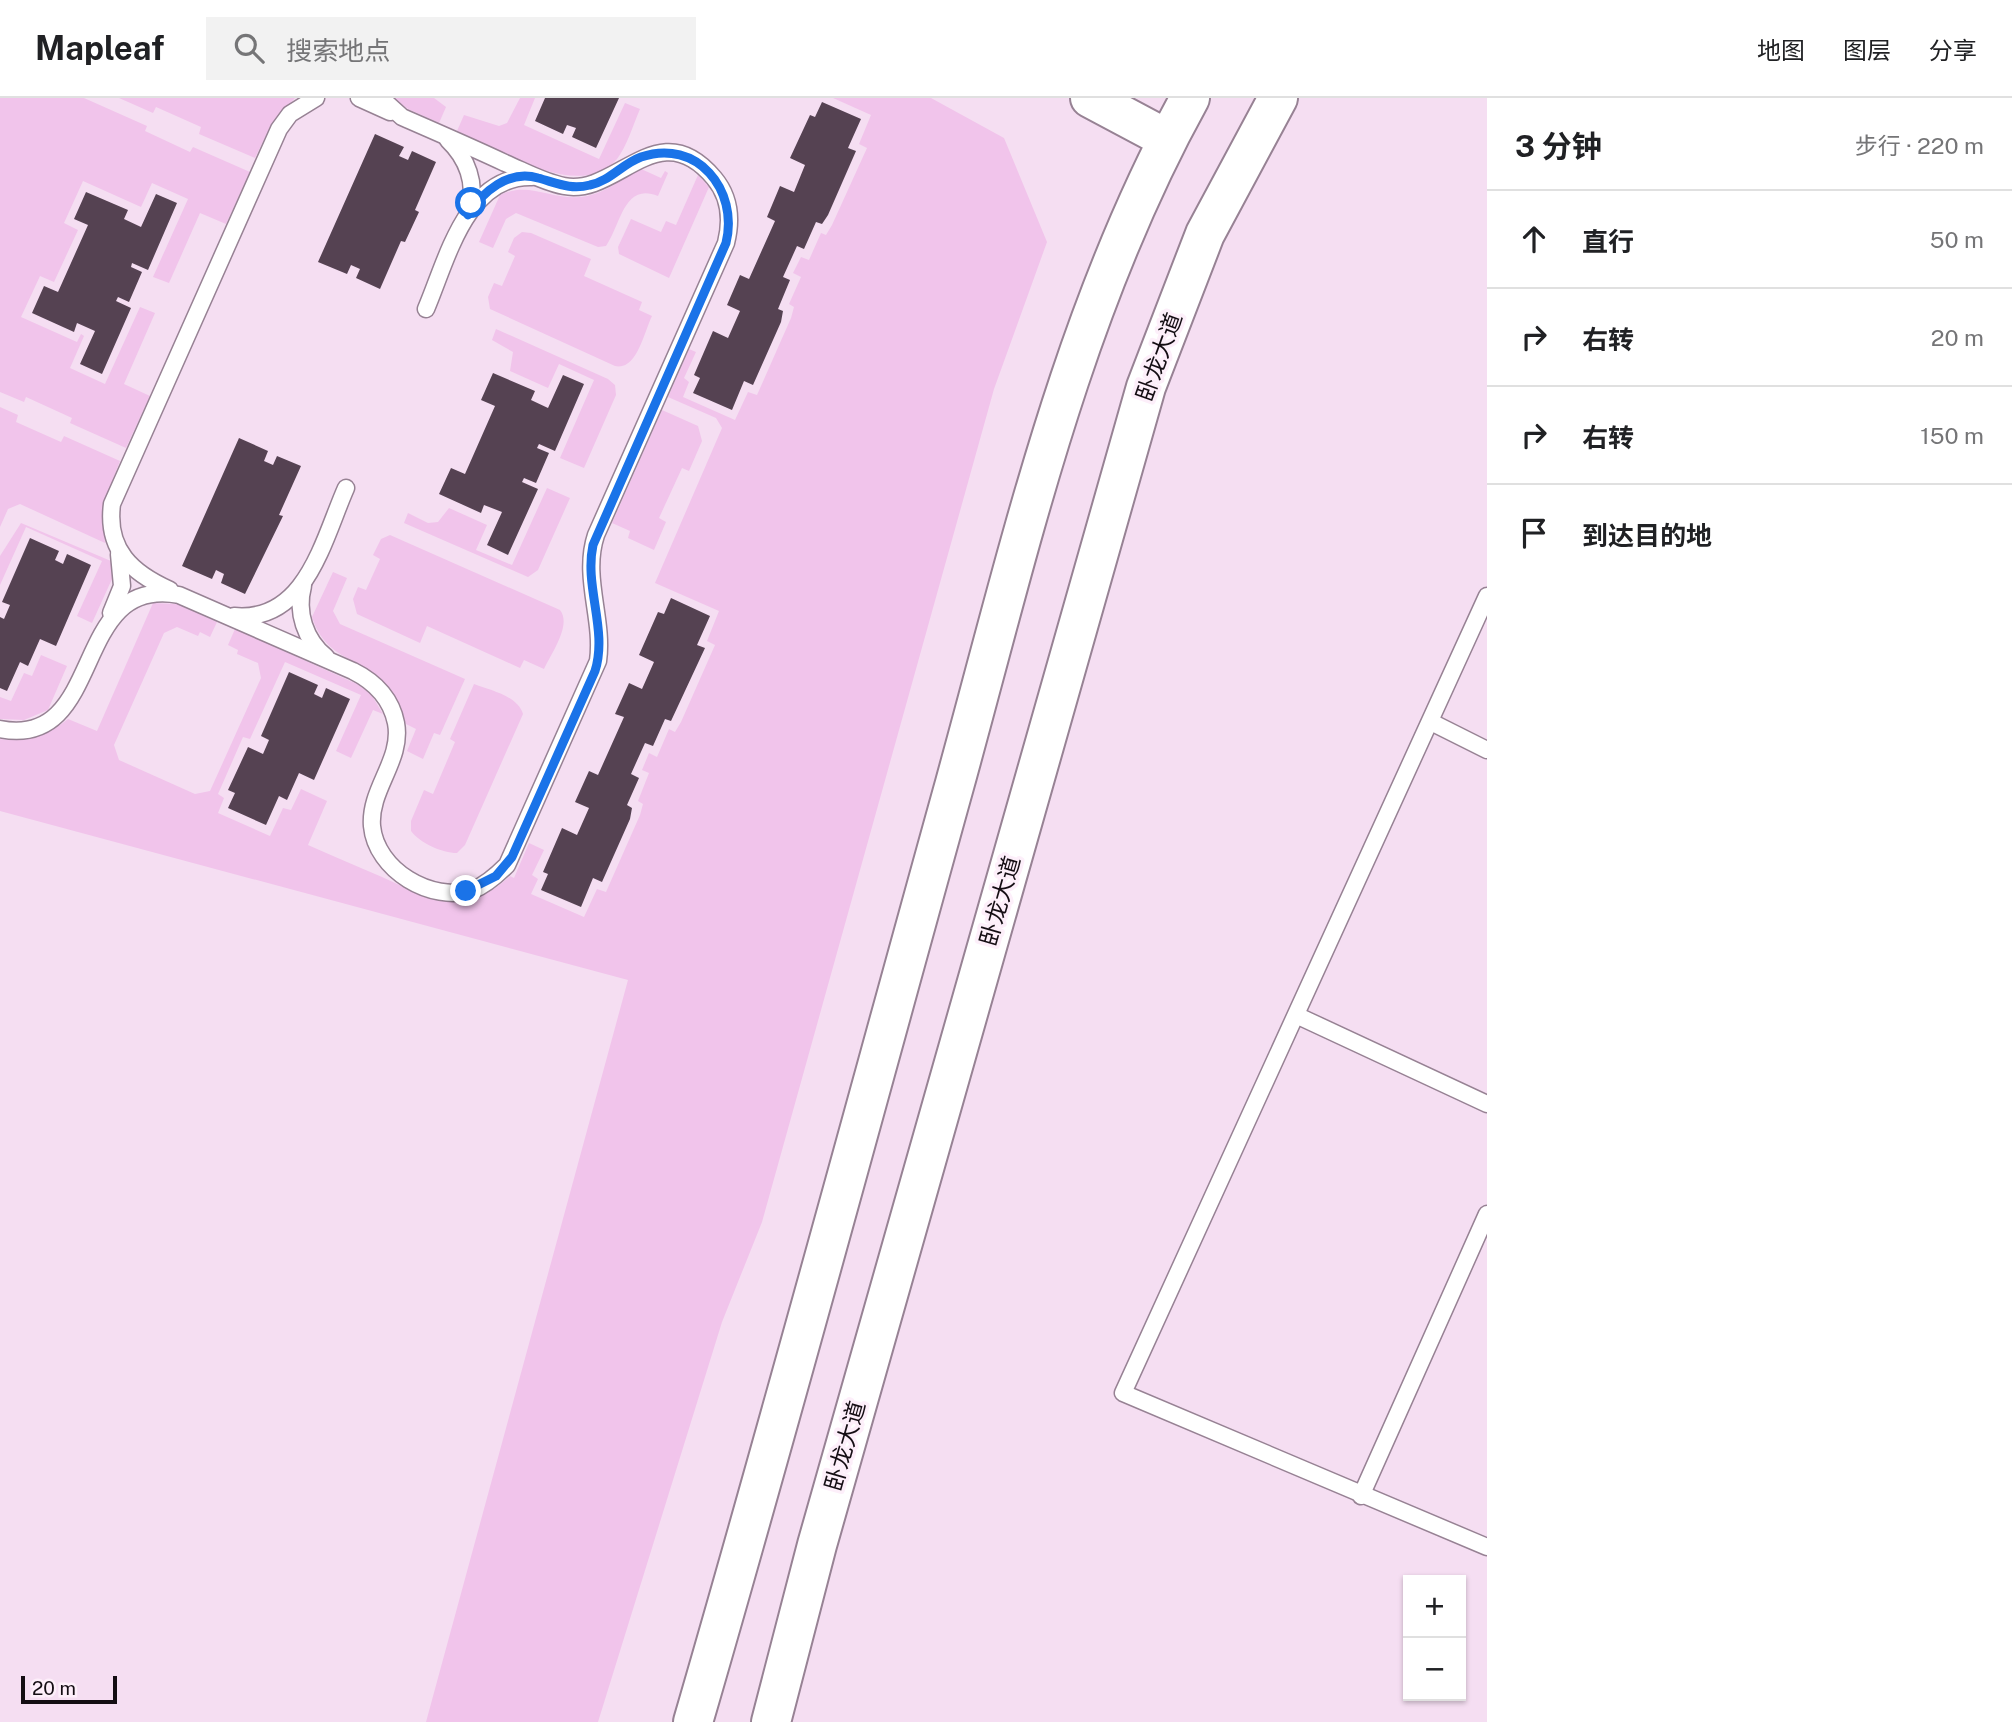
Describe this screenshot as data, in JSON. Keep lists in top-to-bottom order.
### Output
{
  "streets": {
    "main road": ["卧龙大道"]
  },
  "scale_bar": "20 m",
  "page": {
    "header": "Mapleaf",
    "search": "搜索地点",
    "nav": ["地图", "图层", "分享"],
    "heading": ["3 分钟", "步行 · 220 m"],
    "list": [
      ["直行", "50 m"],
      ["右转", "20 m"],
      ["右转", "150 m"],
      "到达目的地"
    ],
    "map_buttons": ["+", "−"],
    "scale": "20 m"
  }
}
